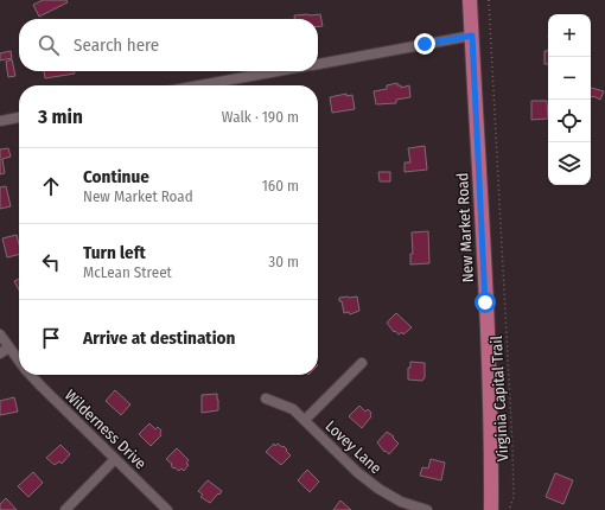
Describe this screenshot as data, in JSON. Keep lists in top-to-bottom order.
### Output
{
  "streets": {
    "main road": ["New Market Road"],
    "street": ["Wilderness Drive", "Lovey Lane"],
    "path": ["Virginia Capital Trail"]
  },
  "page": {
    "map_buttons": ["+", "−"],
    "search": "Search here",
    "heading": ["3 min", "Walk · 190 m"],
    "list": [
      ["Continue", "New Market Road", "160 m"],
      ["Turn left", "McLean Street", "30 m"],
      "Arrive at destination"
    ]
  }
}
